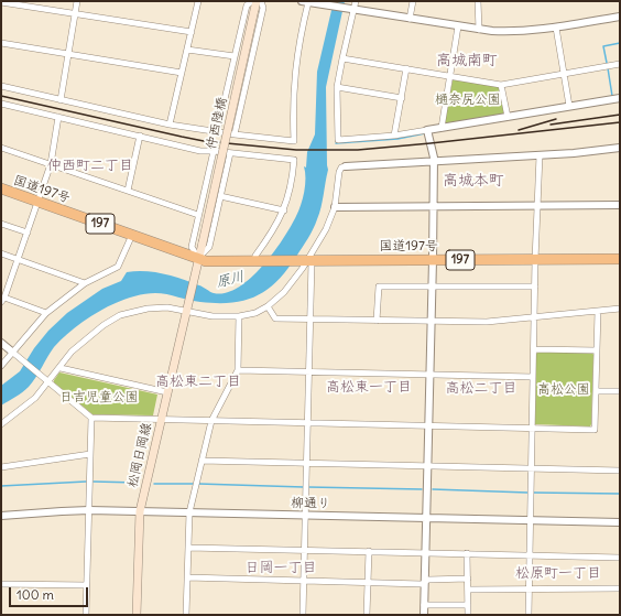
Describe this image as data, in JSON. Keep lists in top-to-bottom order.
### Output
{
  "streets": {
    "highway": ["国道197号", "197"],
    "main road": ["仲西陸橋", "松岡日岡線"],
    "street": ["柳通り"]
  },
  "crossings": [
    ["仲西陸橋", "国道197号"],
    ["仲西陸橋", "松岡日岡線"],
    ["国道197号", "松岡日岡線"],
    ["松岡日岡線", "柳通り"]
  ],
  "districts": [
    "高城南町",
    "仲西町二丁目",
    "高城本町",
    "高松東二丁目",
    "高松東一丁目",
    "高松二丁目",
    "日岡一丁目",
    "松原町一丁目"
  ],
  "water": ["原川"],
  "parks": ["樋奈尻公園", "高松公園", "日吉児童公園"],
  "scale_bar": "100 m"
}
